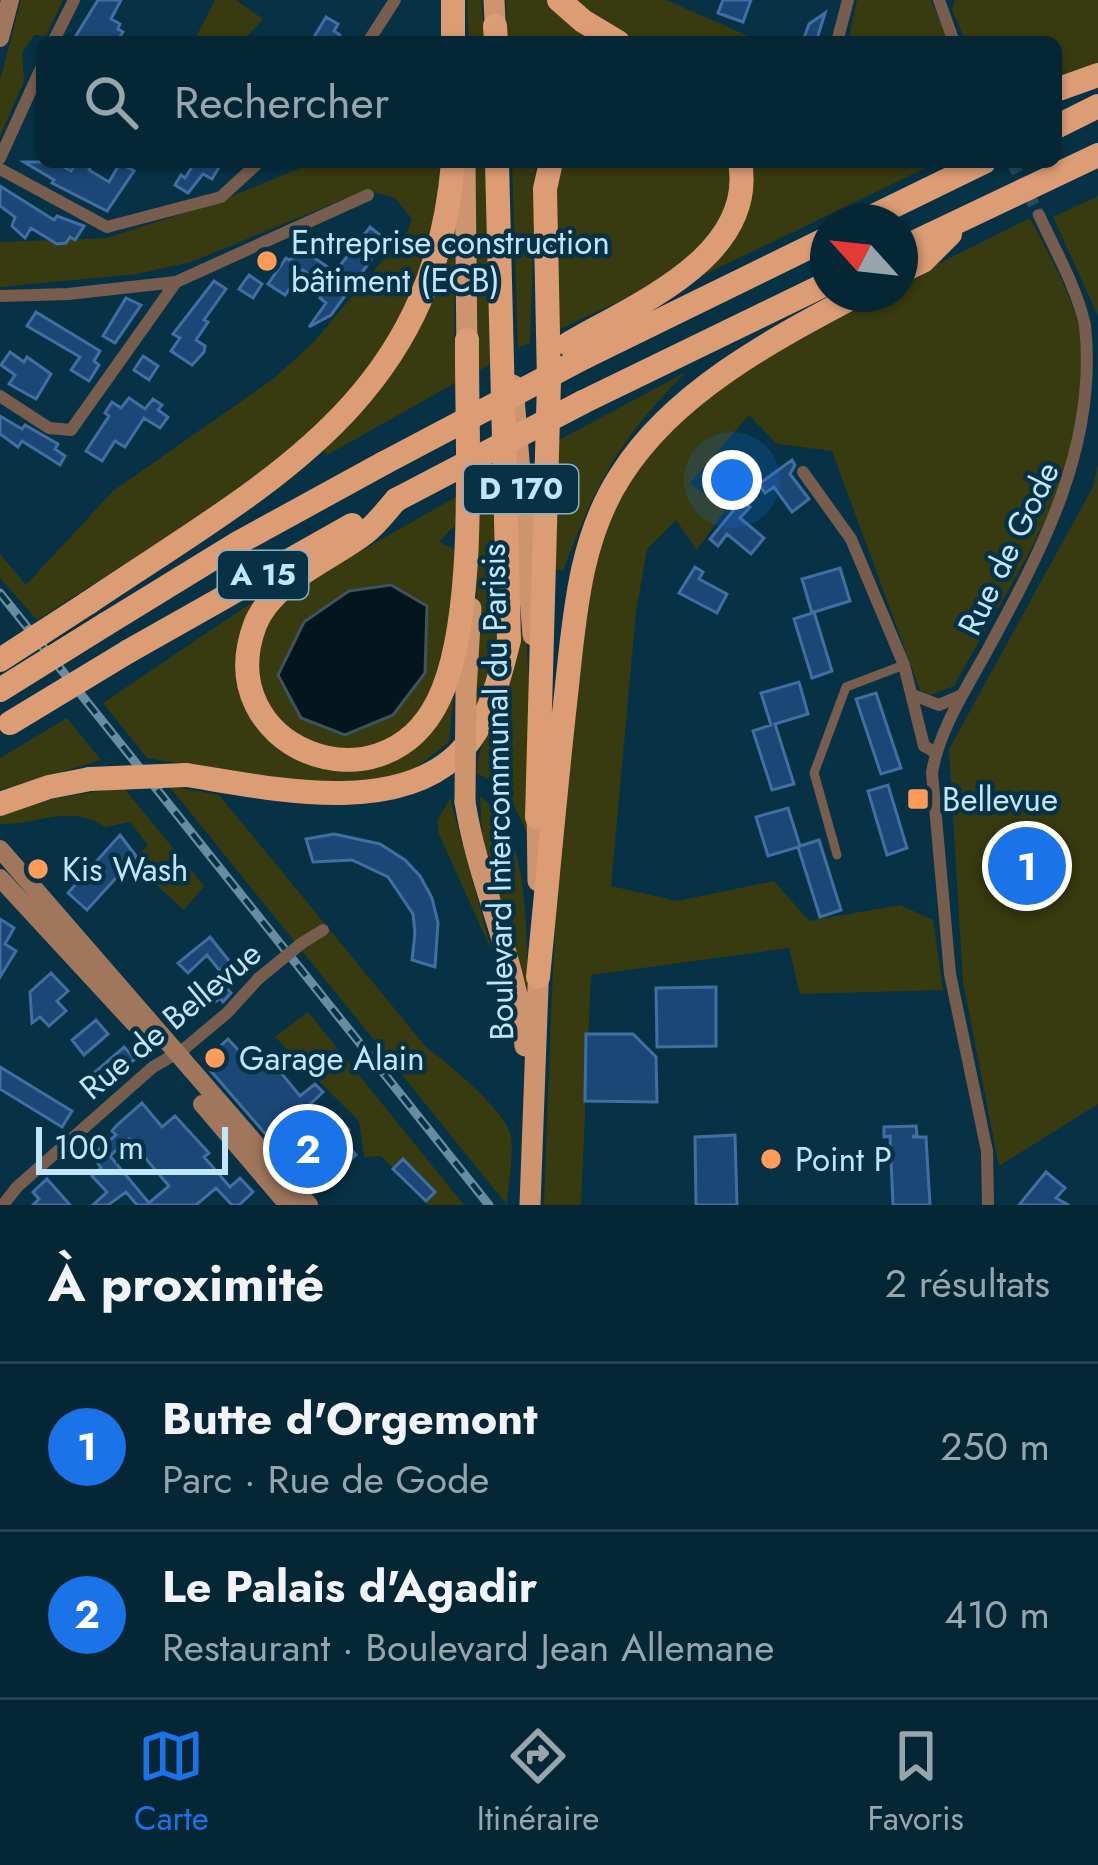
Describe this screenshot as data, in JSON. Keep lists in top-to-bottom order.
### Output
{
  "streets": {
    "highway": ["D 170", "A 15", "Boulevard Intercommunal du Parisis"],
    "street": ["Rue de Gode", "Rue de Bellevue"]
  },
  "places": {
    "other": [
      "Entreprise construction bâtiment (ECB)",
      "Kis Wash",
      "Garage Alain",
      "Point P"
    ],
    "transit": ["Bellevue"]
  },
  "scale_bar": "100 m",
  "north": "top left",
  "page": {
    "search": "Rechercher",
    "pins": ["1", "2"],
    "scale": "100 m",
    "heading": ["À proximité", "2 résultats"],
    "list": [
      {
        "mark": "1",
        "name": "Butte d'Orgemont",
        "note": "Parc · Rue de Gode",
        "value": "250 m"
      },
      {
        "mark": "2",
        "name": "Le Palais d'Agadir",
        "note": "Restaurant · Boulevard Jean Allemane",
        "value": "410 m"
      }
    ],
    "nav": ["Carte", "Itinéraire", "Favoris"]
  }
}
